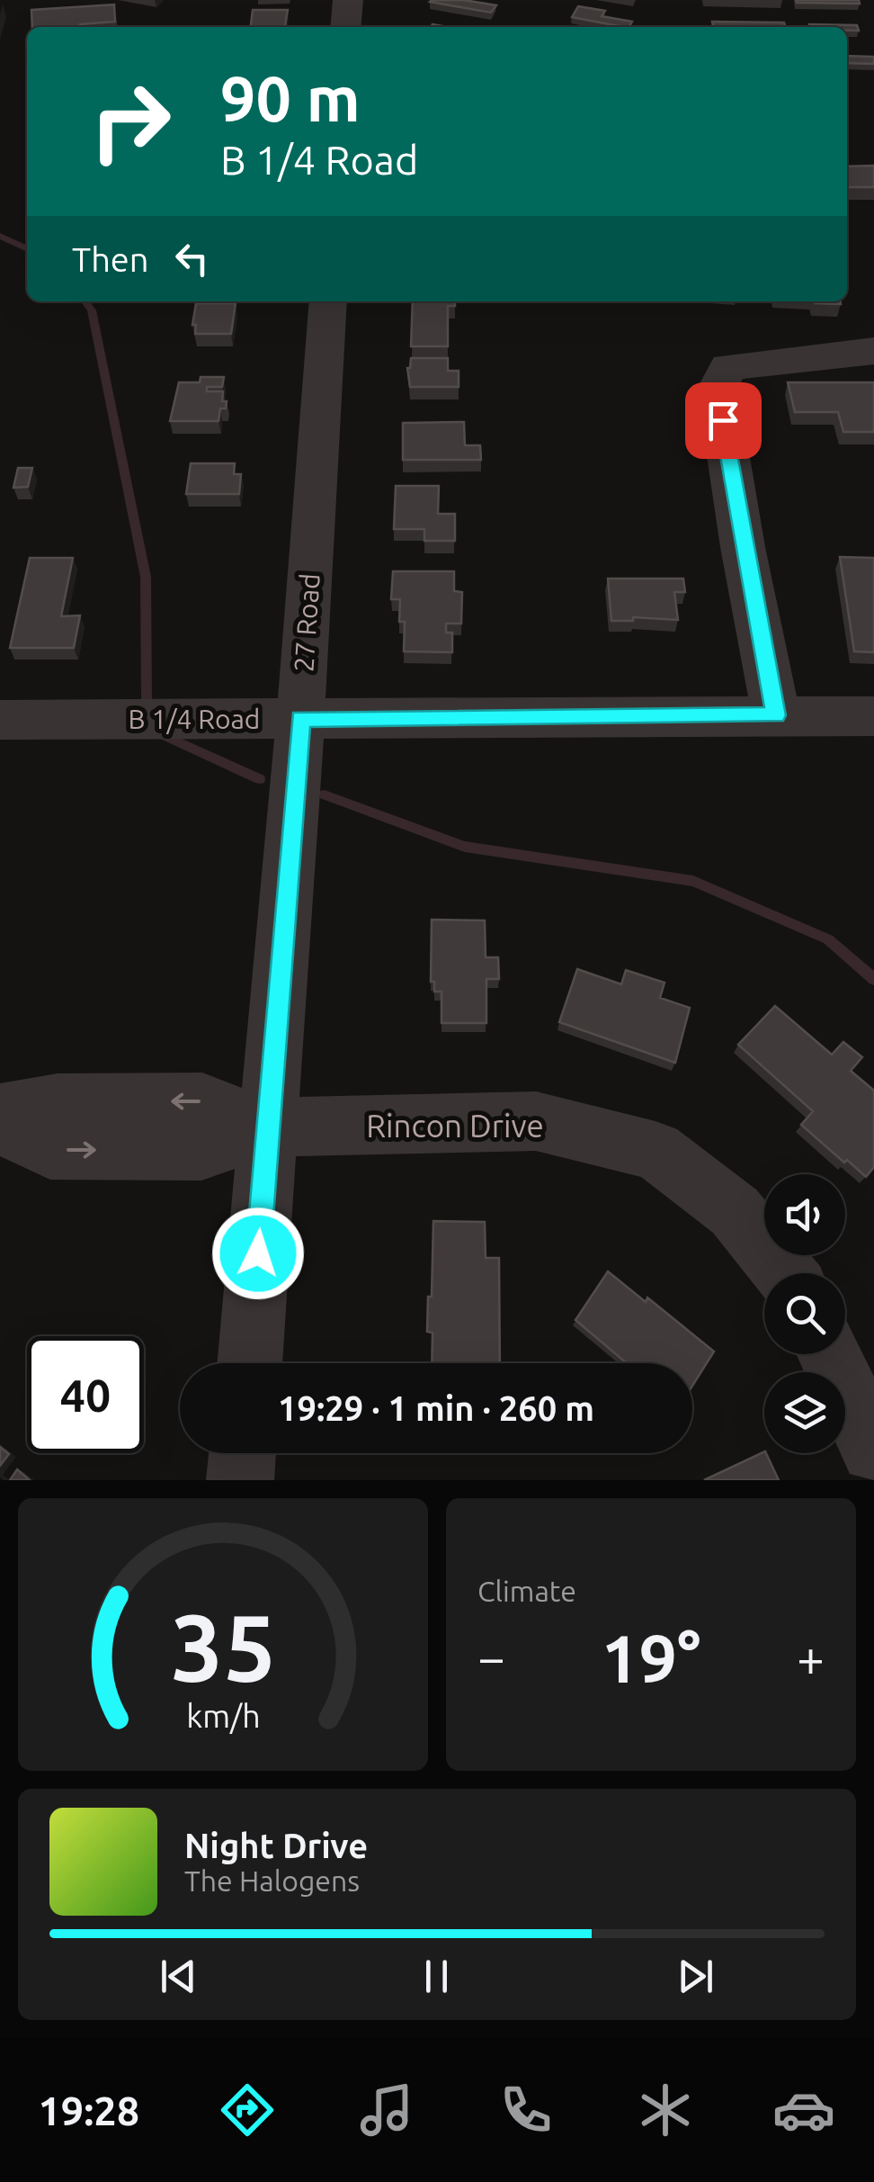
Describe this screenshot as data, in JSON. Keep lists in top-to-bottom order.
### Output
{
  "streets": {
    "street": ["27 Road", "B 1/4 Road", "Rincon Drive"]
  },
  "crossings": [
    ["27 Road", "B 1/4 Road"],
    ["27 Road", "Rincon Drive"]
  ],
  "page": {
    "turn": ["90 m", "B 1/4 Road"],
    "then": "Then",
    "limit": "40",
    "trip": "19:29 · 1 min · 260 m",
    "tile": "Climate",
    "heat": ["−", "19°", "+"],
    "song": ["Night Drive", "The Halogens"],
    "tabs": "19:28",
    "gauge": ["35", "km/h"]
  }
}
